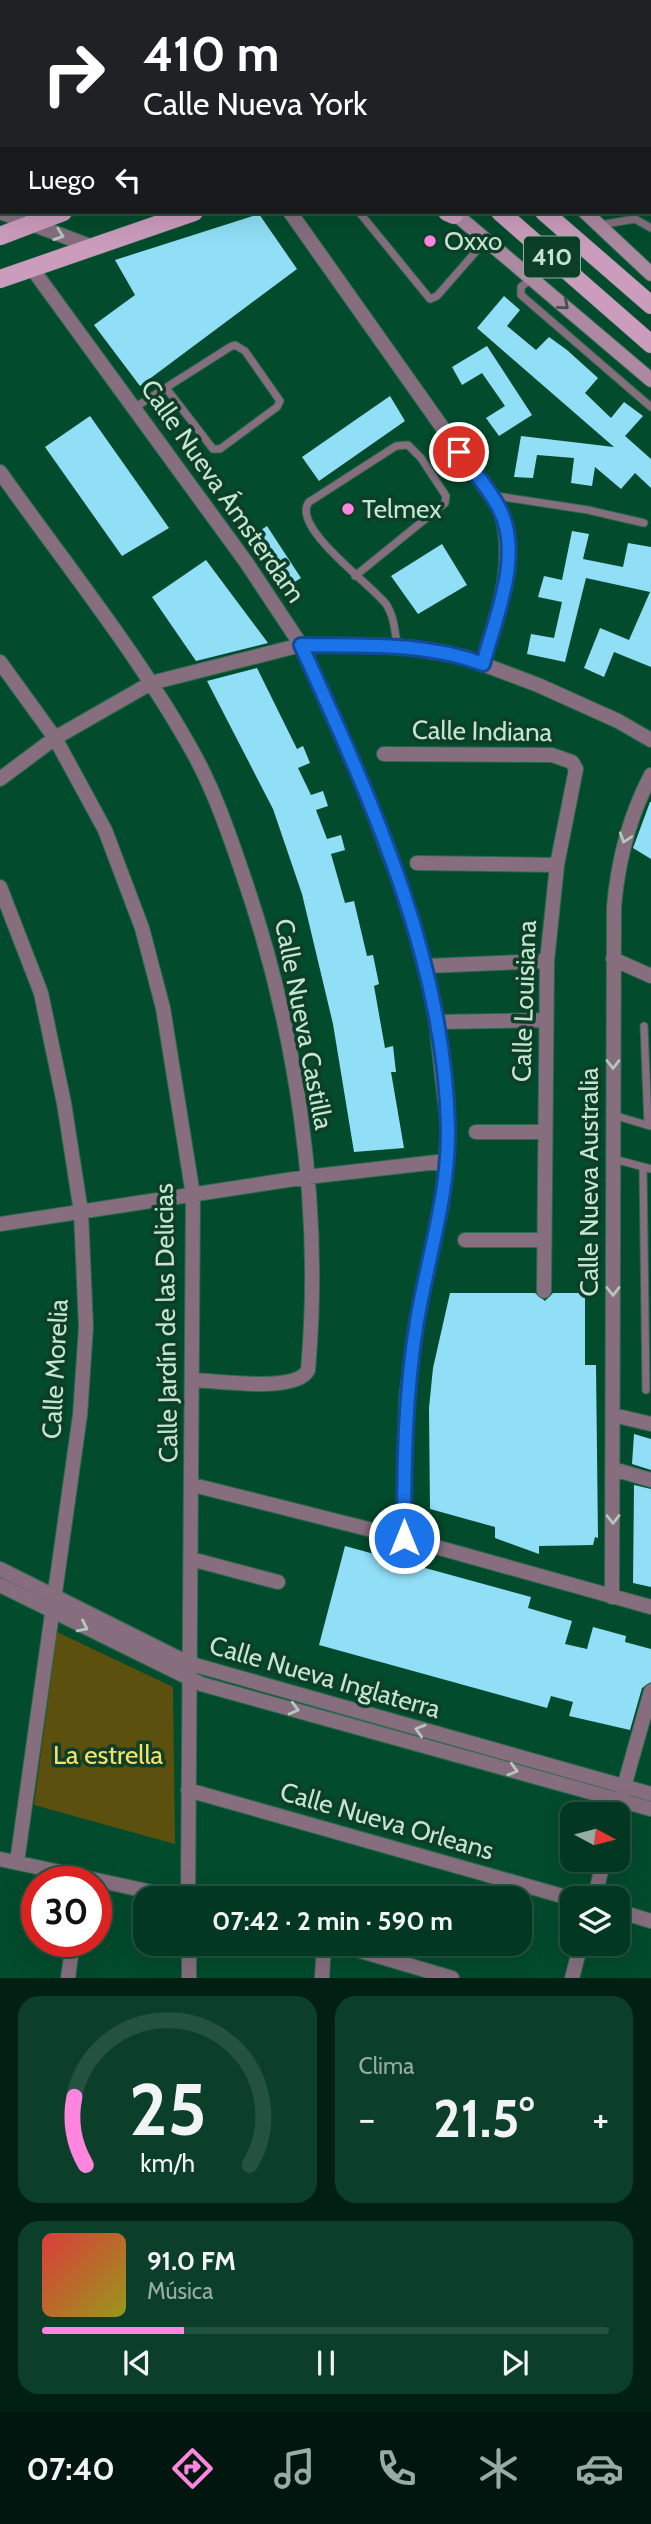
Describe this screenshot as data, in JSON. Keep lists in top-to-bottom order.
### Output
{
  "streets": {
    "main road": ["410"],
    "street": [
      "Calle Nueva Ámsterdam",
      "Calle Indiana",
      "Calle Louisiana",
      "Calle Nueva Castilla",
      "Calle Nueva Australia",
      "Calle Jardín de las Delicias",
      "Calle Morelia",
      "Calle Nueva Inglaterra",
      "Calle Nueva Orleans"
    ]
  },
  "crossings": [
    ["Calle Indiana", "Calle Louisiana"],
    ["Calle Nueva Castilla", "Calle Jardín de las Delicias"],
    ["Calle Jardín de las Delicias", "Calle Nueva Inglaterra"],
    ["Calle Jardín de las Delicias", "Calle Nueva Orleans"],
    ["Calle Morelia", "Calle Nueva Inglaterra"]
  ],
  "one_way": ["Calle Nueva Australia"],
  "parks": ["La estrella"],
  "places": ["Oxxo", "Telmex"],
  "north": "right",
  "page": {
    "turn": ["410 m", "Calle Nueva York"],
    "then": "Luego",
    "limit": "30",
    "trip": "07:42 · 2 min · 590 m",
    "tile": "Clima",
    "heat": ["−", "21.5°", "+"],
    "song": ["91.0 FM", "Música"],
    "tabs": "07:40",
    "gauge": ["25", "km/h"]
  }
}
